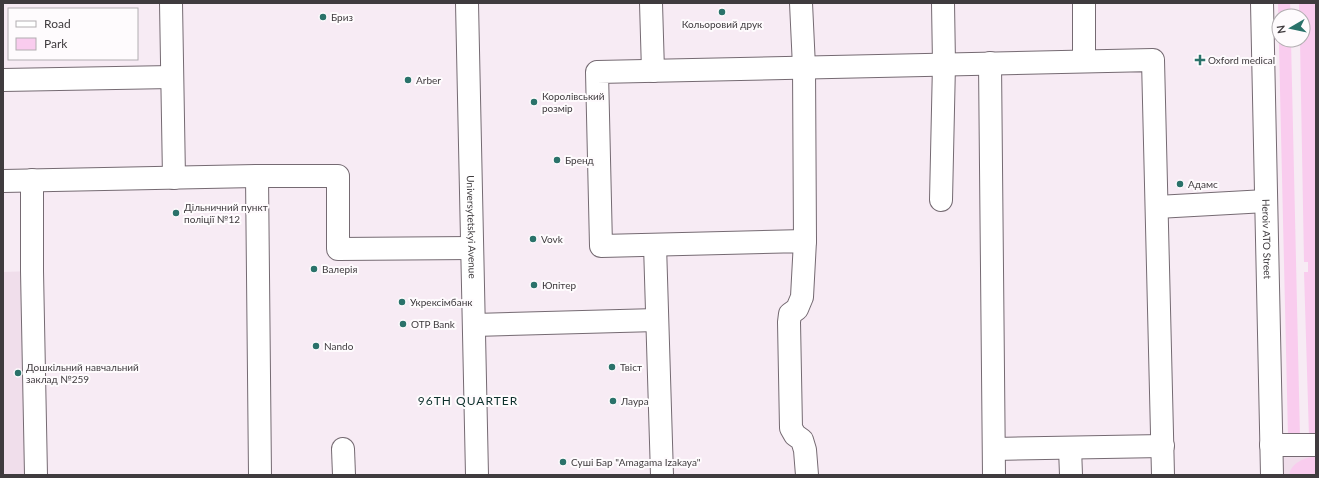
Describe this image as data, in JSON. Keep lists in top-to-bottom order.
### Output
{
  "streets": {
    "main road": ["Universytetskyi Avenue", "Heroiv ATO Street"]
  },
  "districts": ["96TH QUARTER"],
  "places": {
    "other": [
      "Кольоровий друк",
      "Бриз",
      "Arber",
      "Королівський розмір",
      "Бренд",
      "Адамс",
      "Дільничний пункт поліції №12",
      "Vovk",
      "Валерія",
      "Юпітер",
      "Укрексімбанк",
      "OTP Bank",
      "Nando",
      "Твіст",
      "Дошкільний навчальний заклад №259",
      "Лаура",
      "Суші Бар \"Amagama Izakaya\""
    ],
    "health": ["Oxford medical"]
  },
  "legend": ["Road", "Park"],
  "north": "left"
}
